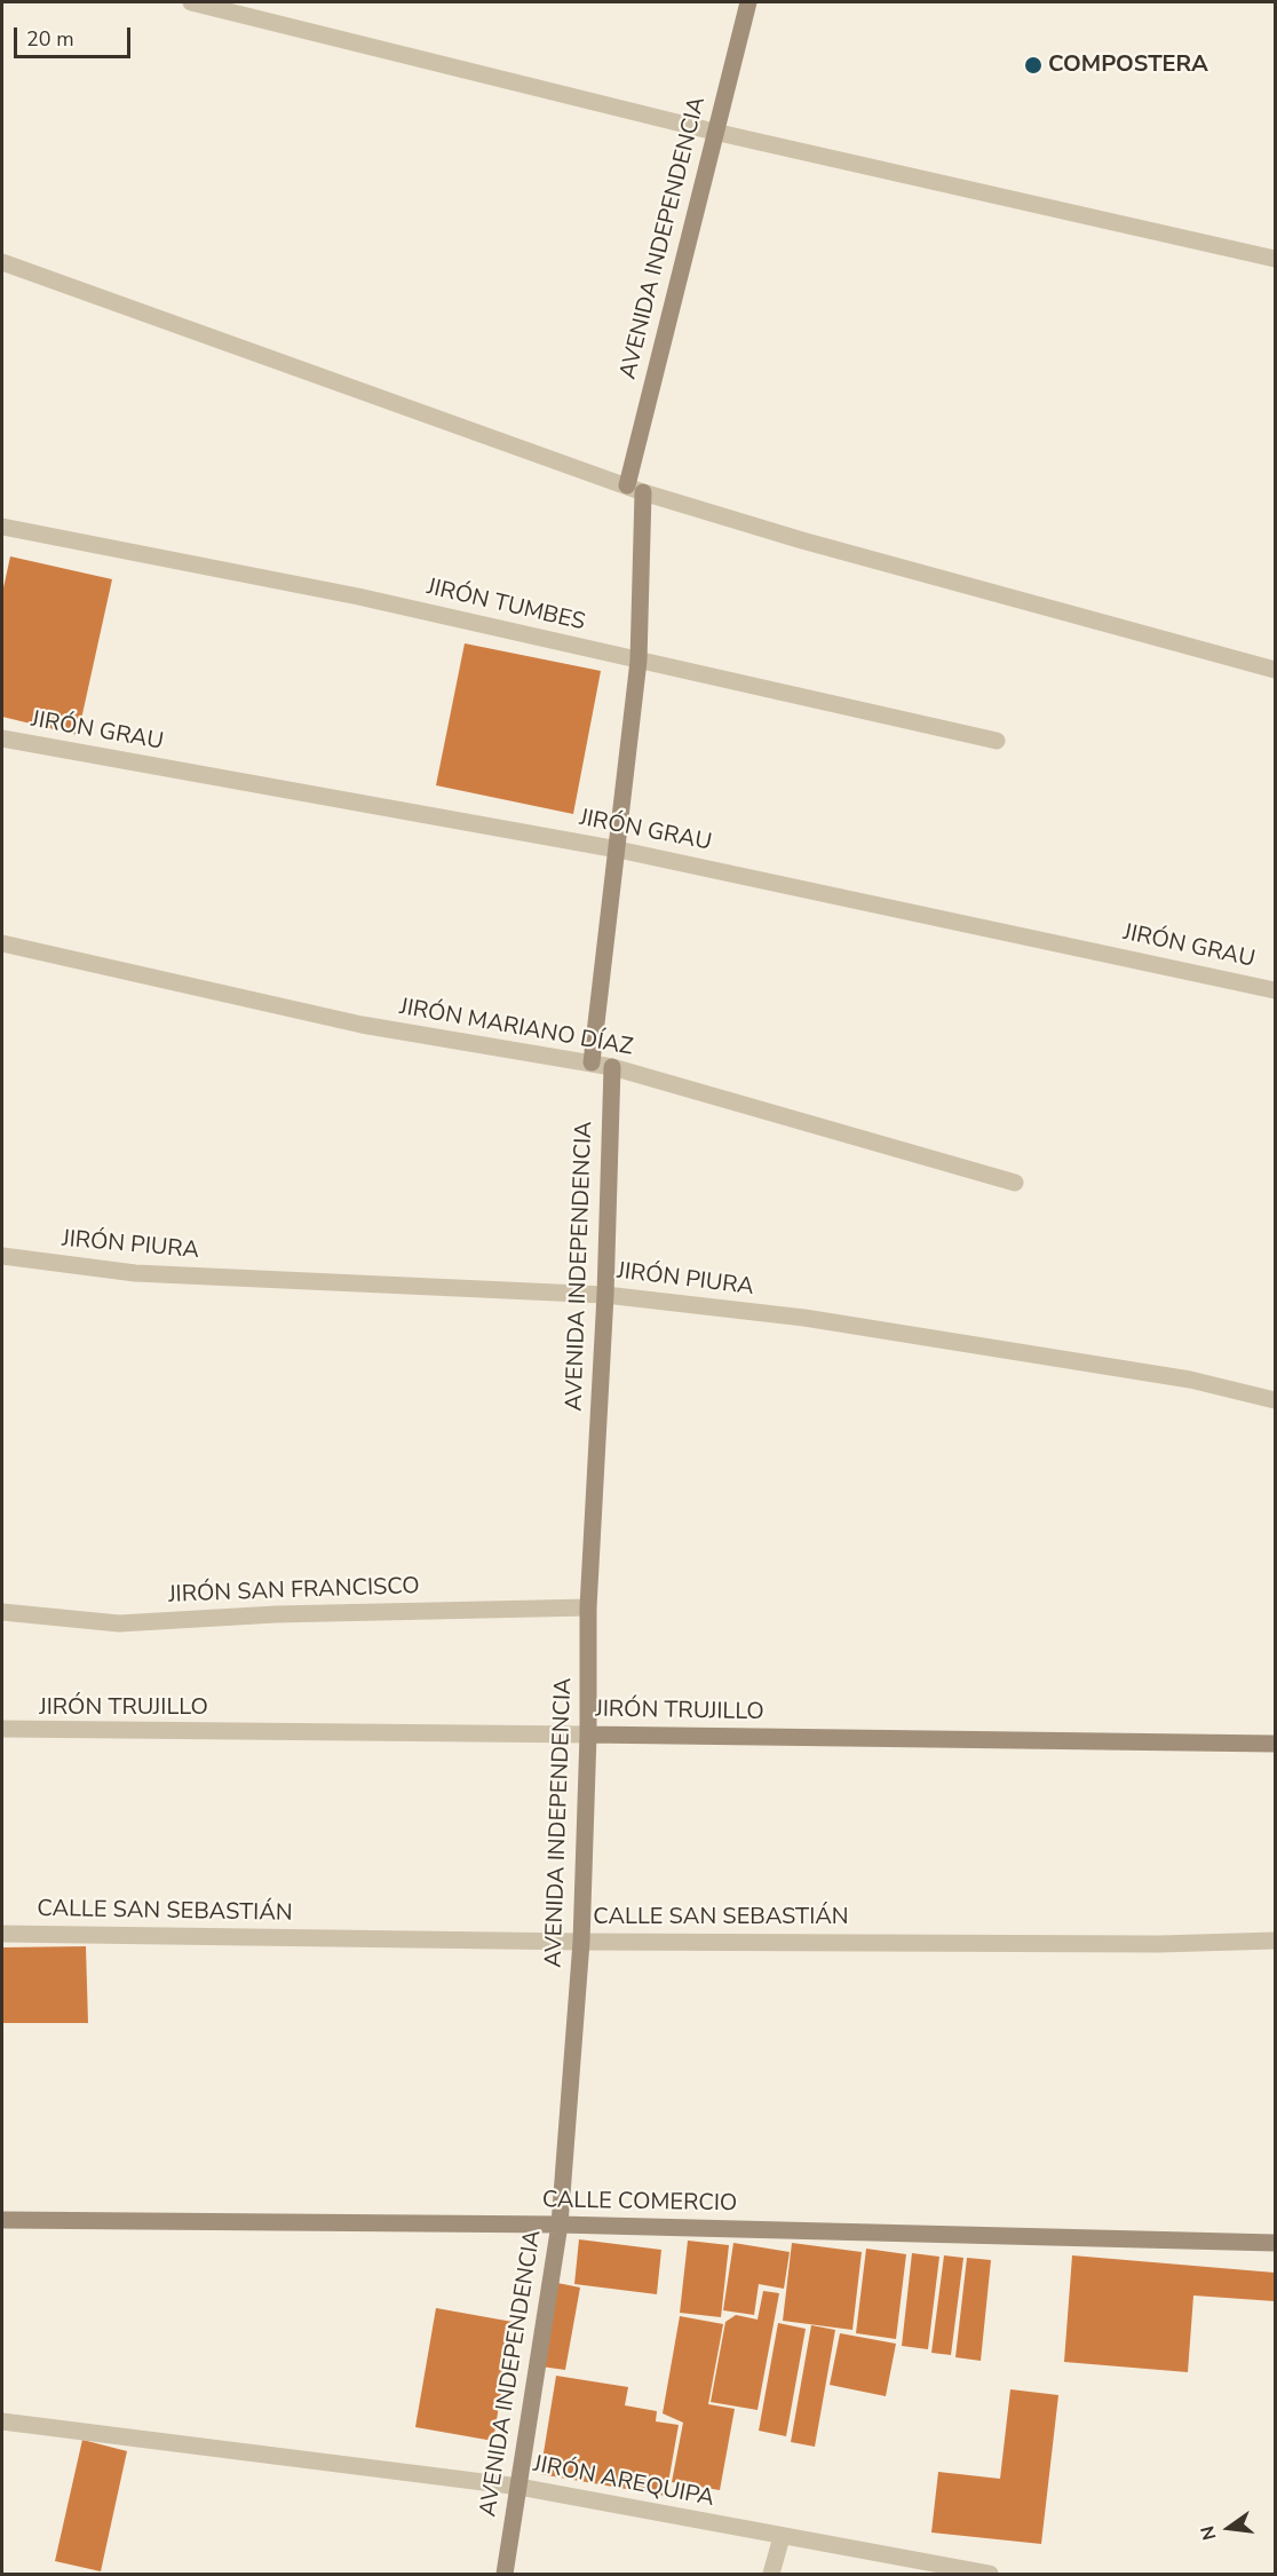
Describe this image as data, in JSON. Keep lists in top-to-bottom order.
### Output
{
  "streets": {
    "street": [
      "AVENIDA INDEPENDENCIA",
      "JIRÓN TUMBES",
      "JIRÓN GRAU",
      "JIRÓN MARIANO DÍAZ",
      "JIRÓN PIURA",
      "JIRÓN SAN FRANCISCO",
      "JIRÓN TRUJILLO",
      "CALLE SAN SEBASTIÁN",
      "CALLE COMERCIO",
      "JIRÓN AREQUIPA"
    ]
  },
  "crossings": [
    ["AVENIDA INDEPENDENCIA", "JIRÓN TUMBES"],
    ["AVENIDA INDEPENDENCIA", "JIRÓN GRAU"],
    ["AVENIDA INDEPENDENCIA", "JIRÓN MARIANO DÍAZ"],
    ["AVENIDA INDEPENDENCIA", "JIRÓN PIURA"],
    ["AVENIDA INDEPENDENCIA", "JIRÓN SAN FRANCISCO"],
    ["AVENIDA INDEPENDENCIA", "JIRÓN TRUJILLO"],
    ["AVENIDA INDEPENDENCIA", "CALLE SAN SEBASTIÁN"],
    ["AVENIDA INDEPENDENCIA", "CALLE COMERCIO"],
    ["AVENIDA INDEPENDENCIA", "JIRÓN AREQUIPA"]
  ],
  "places": ["COMPOSTERA"],
  "scale_bar": "20 m",
  "north": "left"
}
